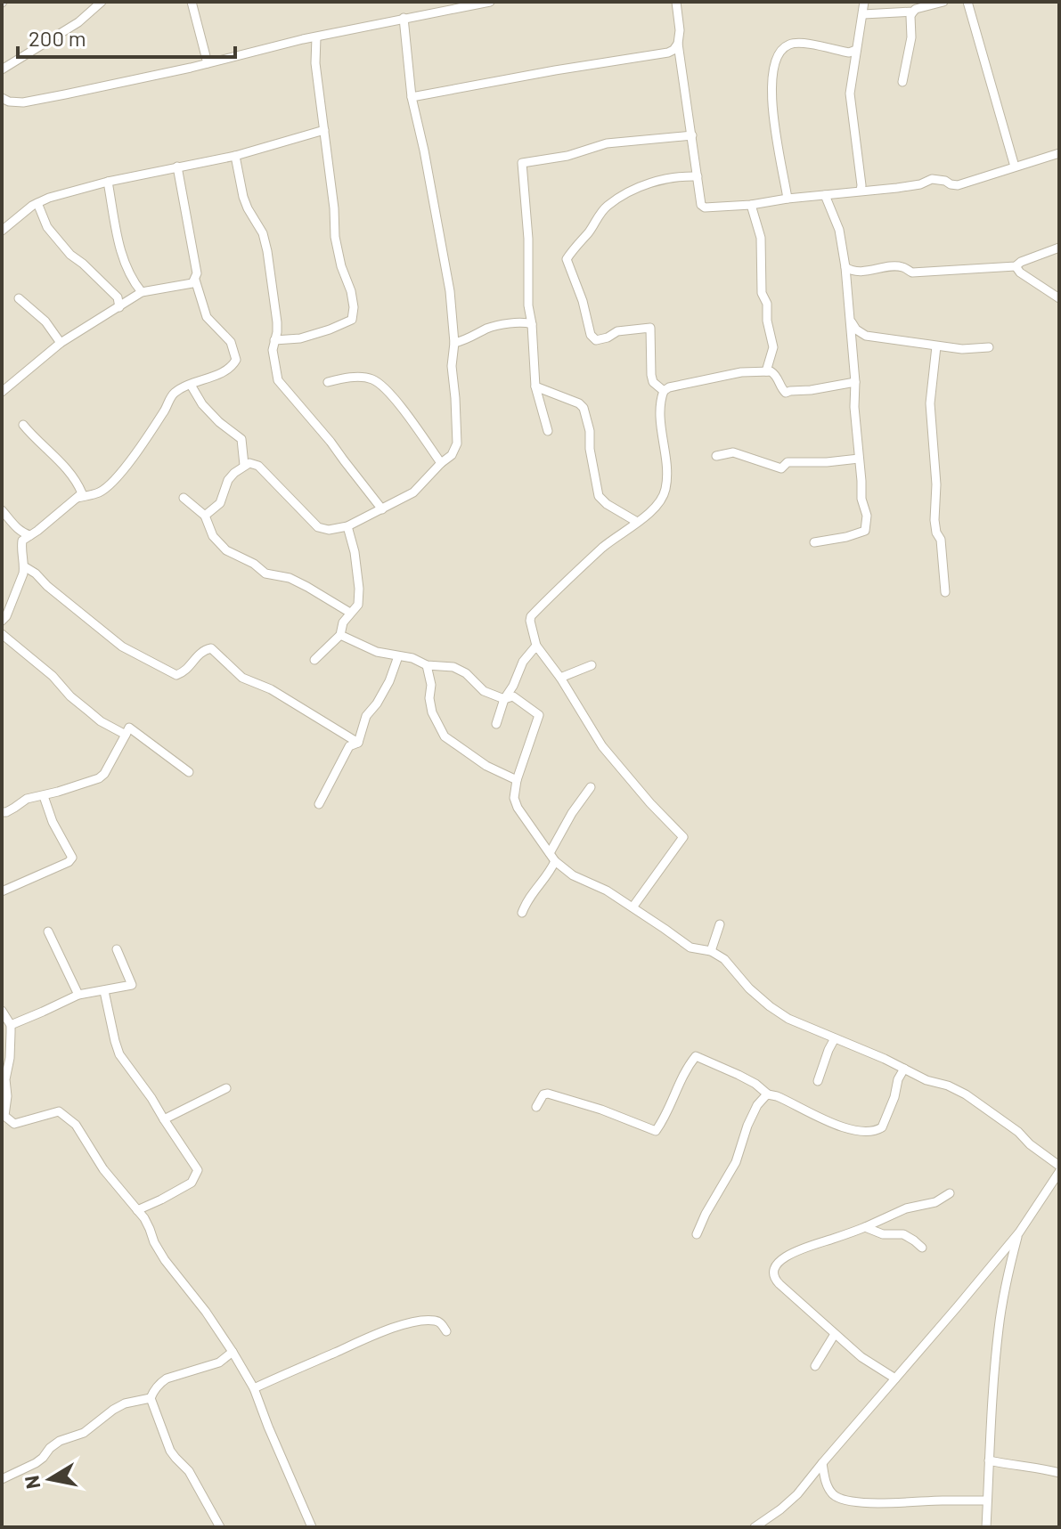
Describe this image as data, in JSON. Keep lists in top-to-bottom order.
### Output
{
  "scale_bar": "200 m",
  "north": "left"
}
